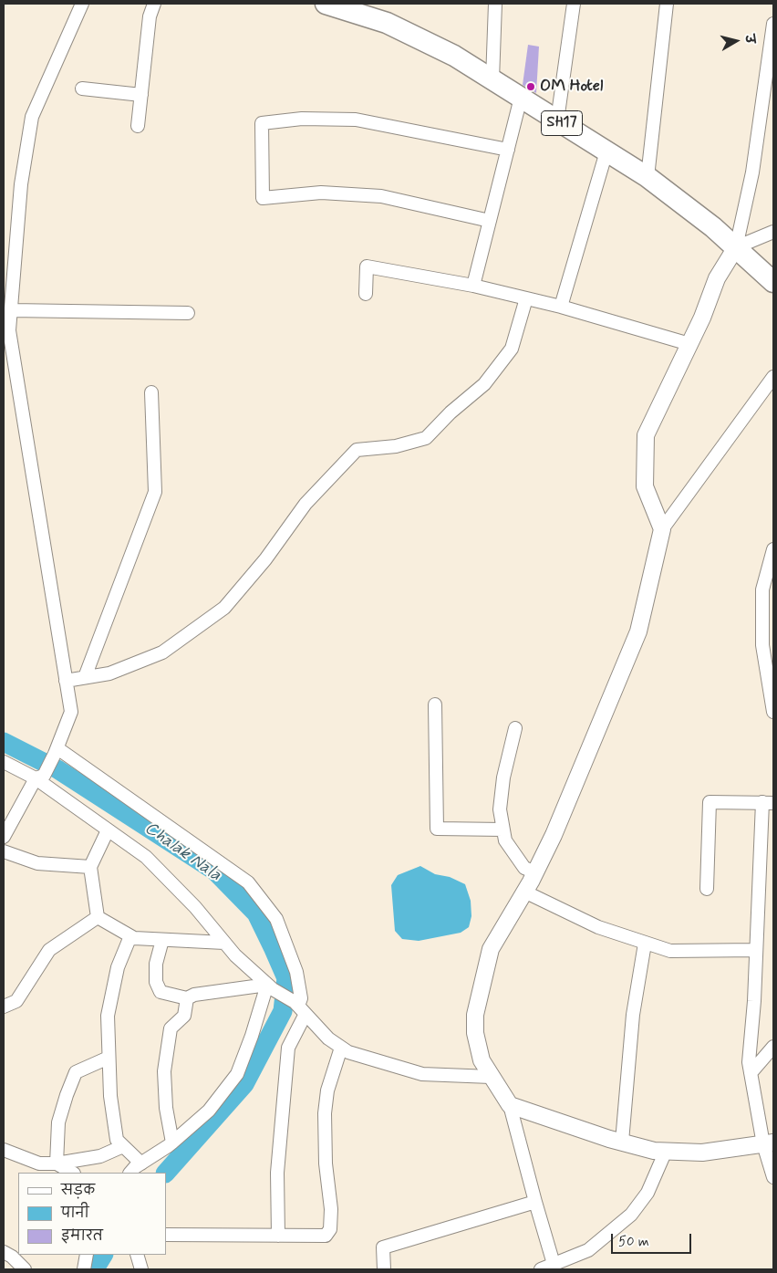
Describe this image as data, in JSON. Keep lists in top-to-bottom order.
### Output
{
  "streets": {
    "main road": ["SH17"]
  },
  "water": ["Chalak Nala"],
  "places": ["OM Hotel"],
  "legend": ["सड़क", "पानी", "इमारत"],
  "scale_bar": "50 m",
  "north": "right"
}
